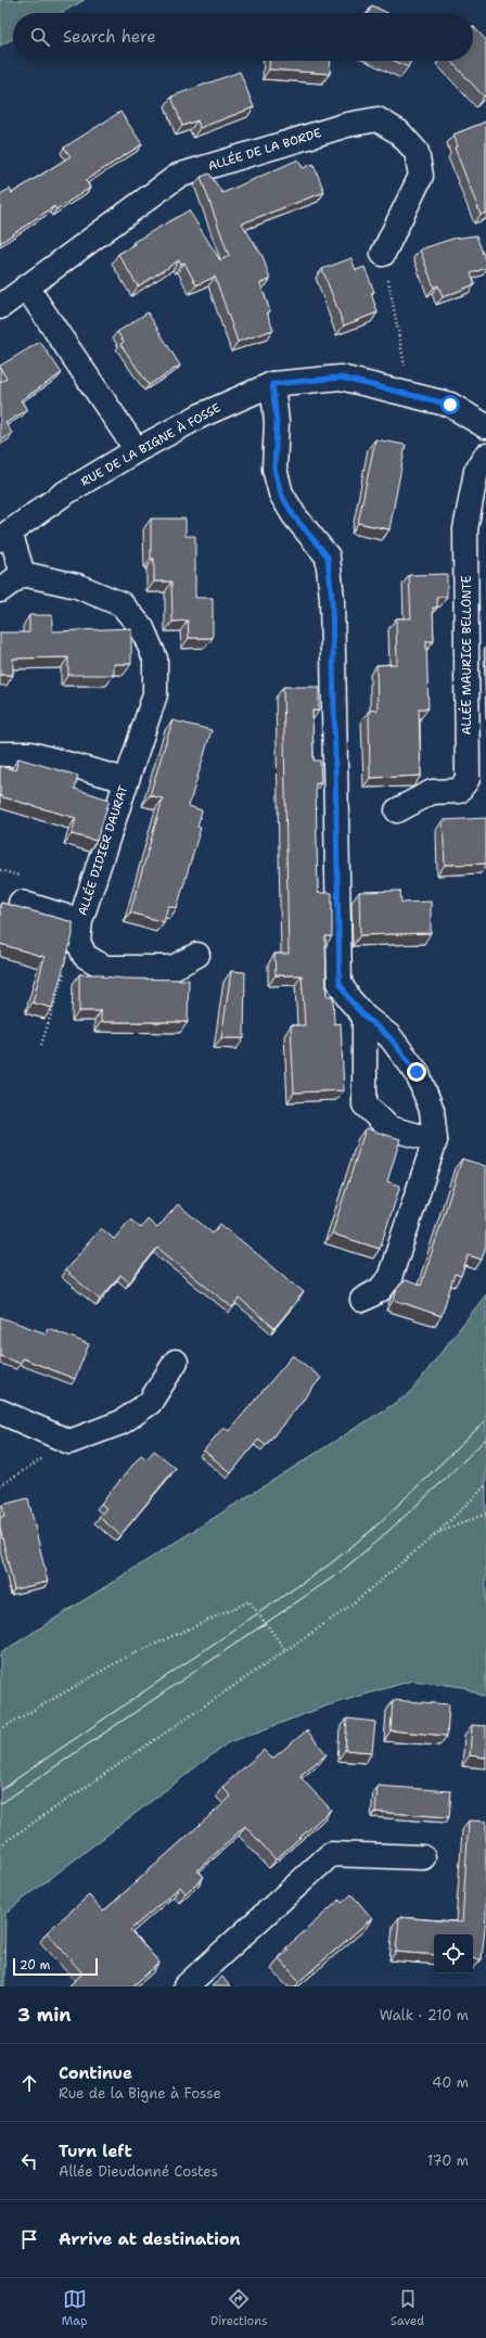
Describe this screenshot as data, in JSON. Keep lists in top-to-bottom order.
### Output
{
  "streets": {
    "street": [
      "ALLÉE DE LA BORDE",
      "RUE DE LA BIGNE À FOSSE",
      "ALLÉE MAURICE BELLONTE",
      "ALLÉE DIDIER DAURAT"
    ]
  },
  "scale_bar": "20 m",
  "page": {
    "search": "Search here",
    "scale": "20 m",
    "heading": ["3 min", "Walk · 210 m"],
    "list": [
      ["Continue", "Rue de la Bigne à Fosse", "40 m"],
      ["Turn left", "Allée Dieudonné Costes", "170 m"],
      "Arrive at destination"
    ],
    "nav": ["Map", "Directions", "Saved"]
  }
}
